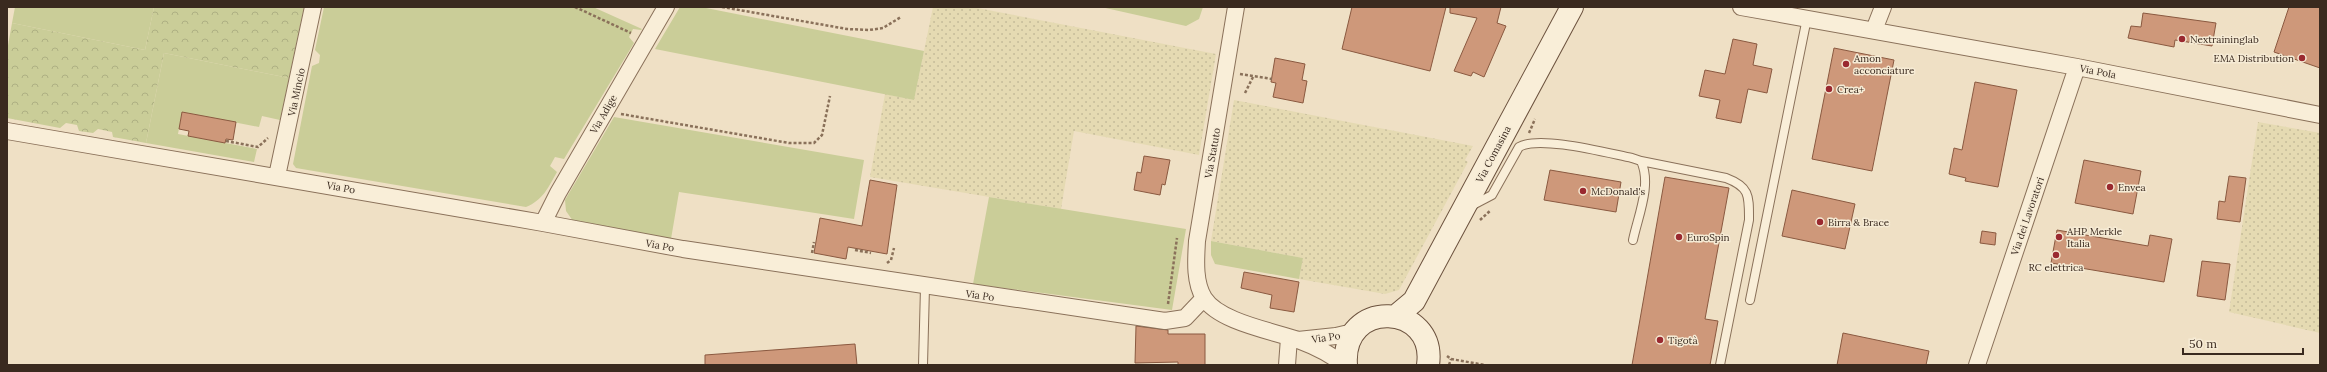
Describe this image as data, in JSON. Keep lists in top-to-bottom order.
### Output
{
  "streets": {
    "main road": ["Via Comasina"],
    "street": [
      "Via Pola",
      "Via Mincio",
      "Via Adige",
      "Via Statuto",
      "Via Po",
      "Via dei Lavoratori"
    ]
  },
  "crossings": [
    ["Via Pola", "Via dei Lavoratori"],
    ["Via Mincio", "Via Po"],
    ["Via Adige", "Via Po"],
    ["Via Statuto", "Via Po"]
  ],
  "places": [
    "Nextraininglab",
    "EMA Distribution",
    "Amon acconciature",
    "Crea+",
    "Envea",
    "McDonald's",
    "Birra & Brace",
    "EuroSpin",
    "AHP Merkle Italia",
    "RC elettrica",
    "Tigotà"
  ],
  "scale_bar": "50 m"
}
